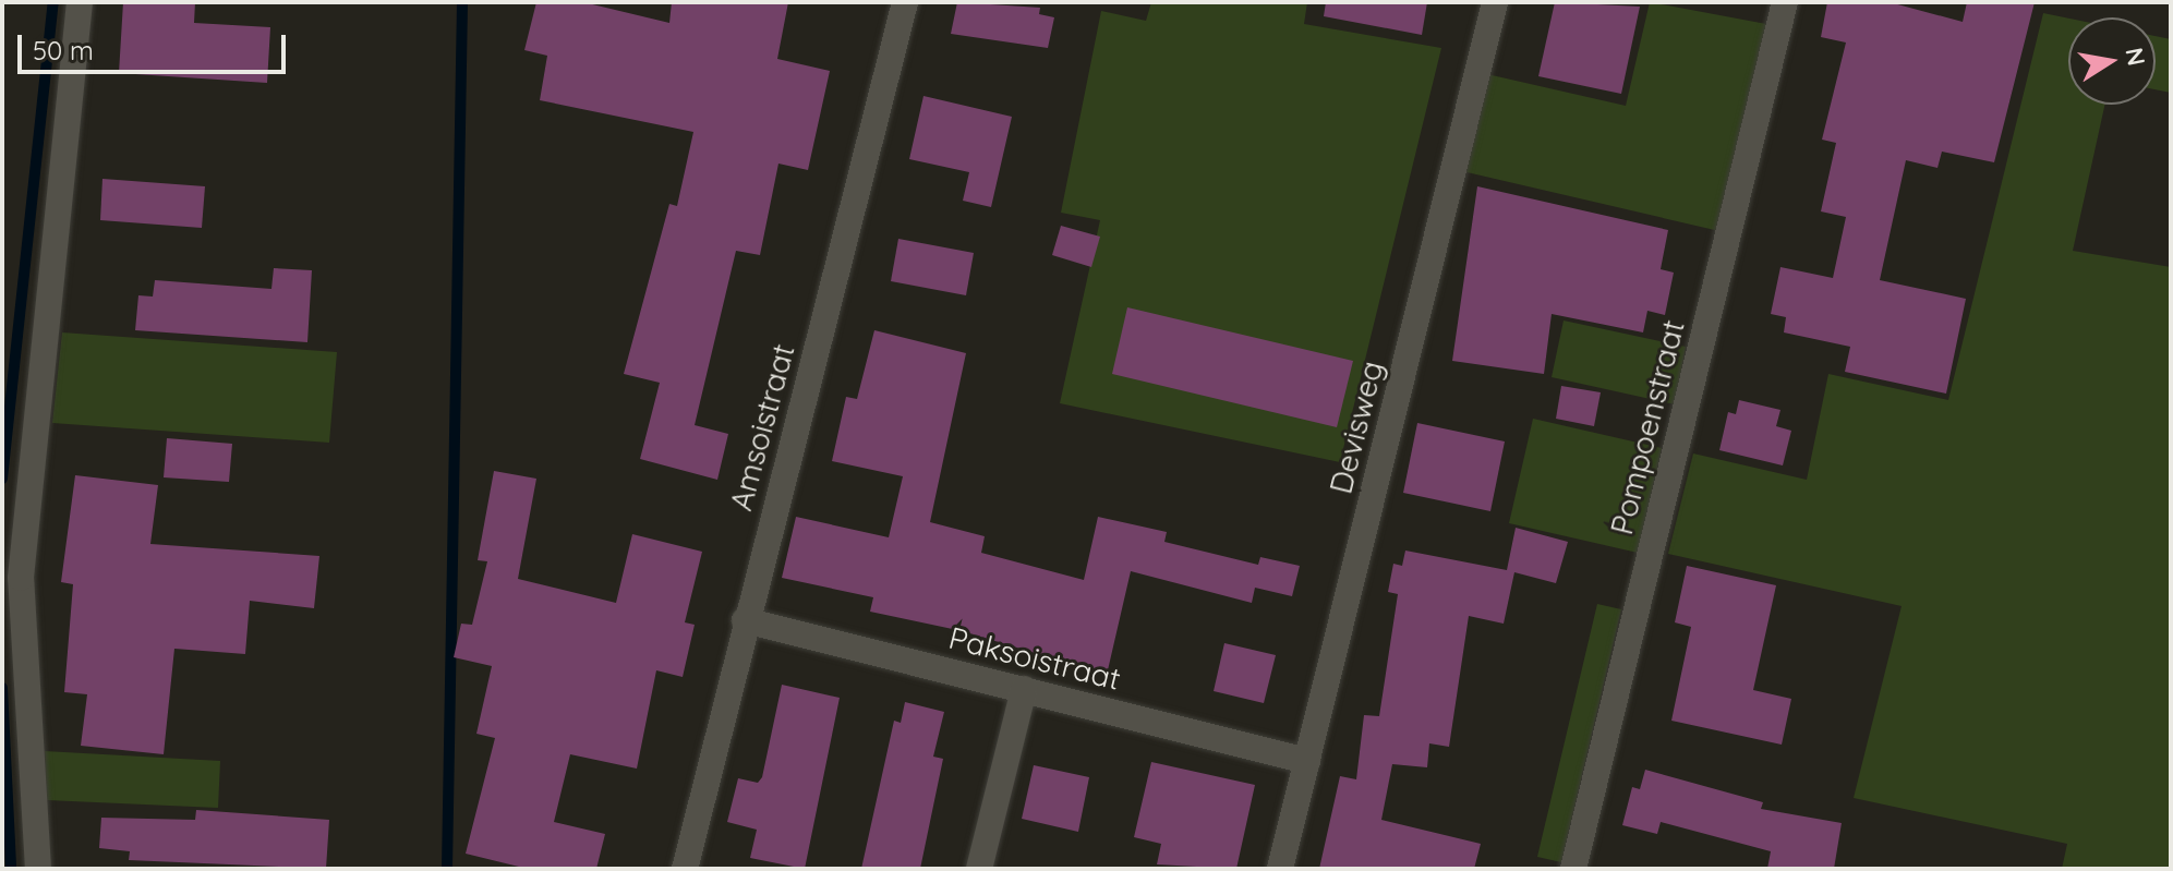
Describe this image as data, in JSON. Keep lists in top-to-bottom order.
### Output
{
  "streets": {
    "street": [
      "Amsoistraat",
      "Devisweg",
      "Pompoenstraat",
      "Paksoistraat"
    ]
  },
  "crossings": [
    ["Amsoistraat", "Paksoistraat"],
    ["Devisweg", "Paksoistraat"]
  ],
  "scale_bar": "50 m",
  "north": "right"
}
